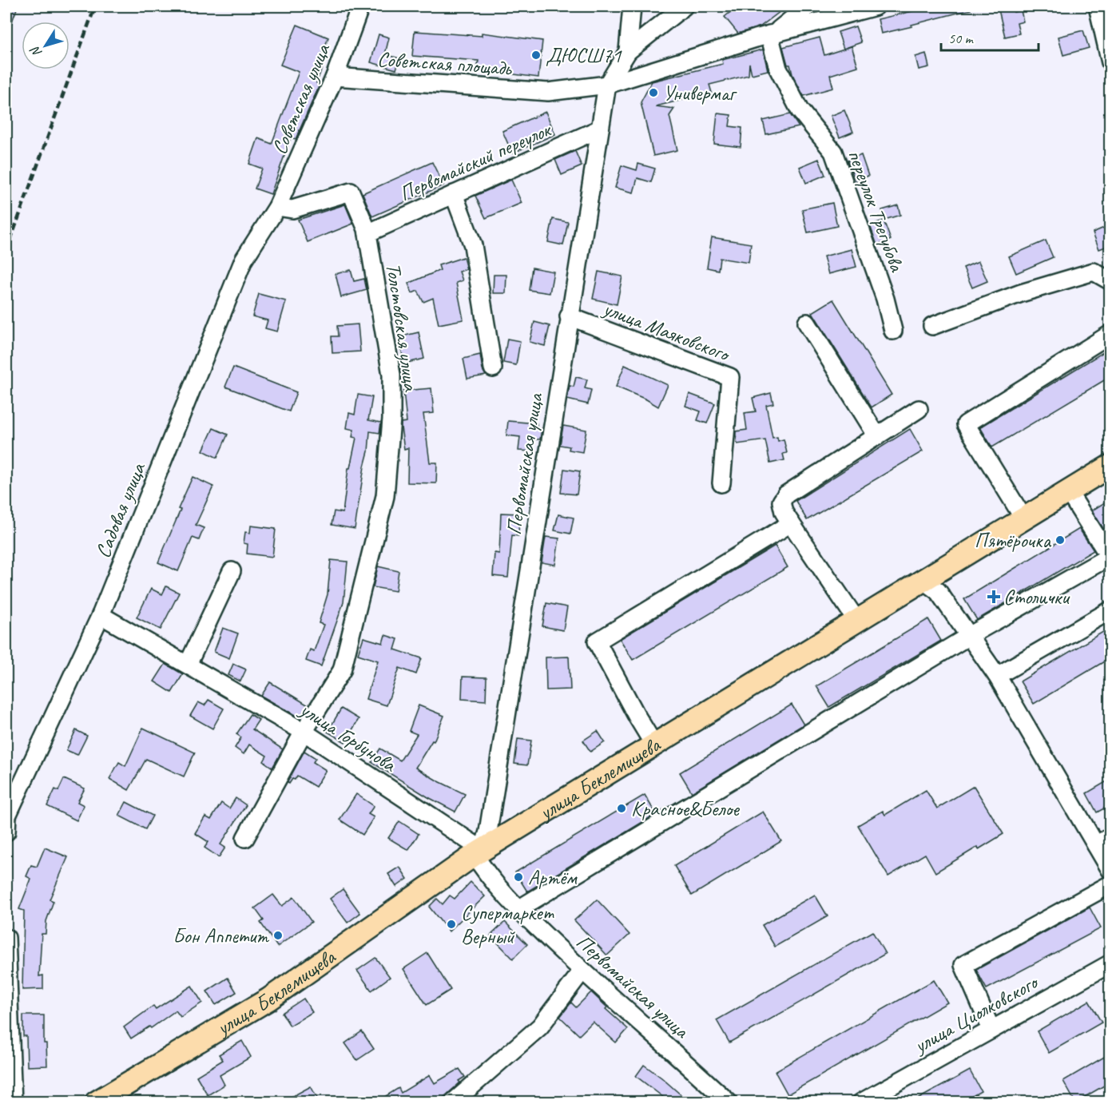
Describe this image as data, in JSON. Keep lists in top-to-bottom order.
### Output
{
  "streets": {
    "main road": ["улица Беклемищева"],
    "street": [
      "Советская площадь",
      "Советская улица",
      "Первомайский переулок",
      "переулок Трегубова",
      "Толстовская улица",
      "улица Маяковского",
      "Первомайская улица",
      "Садовая улица",
      "улица Горбунова",
      "улица Циолковского"
    ]
  },
  "crossings": [
    ["Советская площадь", "Советская улица"],
    ["Советская площадь", "переулок Трегубова"],
    ["Советская площадь", "Первомайская улица"],
    ["Советская улица", "Толстовская улица"],
    ["Советская улица", "Садовая улица"],
    ["Первомайский переулок", "Толстовская улица"],
    ["Первомайский переулок", "Первомайская улица"],
    ["Толстовская улица", "Садовая улица"],
    ["Толстовская улица", "улица Горбунова"],
    ["улица Маяковского", "Первомайская улица"],
    ["Первомайская улица", "улица Горбунова"],
    ["Первомайская улица", "улица Беклемищева"],
    ["Садовая улица", "улица Горбунова"],
    ["улица Горбунова", "улица Беклемищева"]
  ],
  "places": {
    "other": [
      "ДЮСШ71",
      "Универмаг",
      "Пятёрочка",
      "Красное&Белое",
      "Артём",
      "Супермаркет Верный",
      "Бон Аппетит"
    ],
    "health": ["Столички"]
  },
  "scale_bar": "50 m",
  "north": "bottom left"
}
